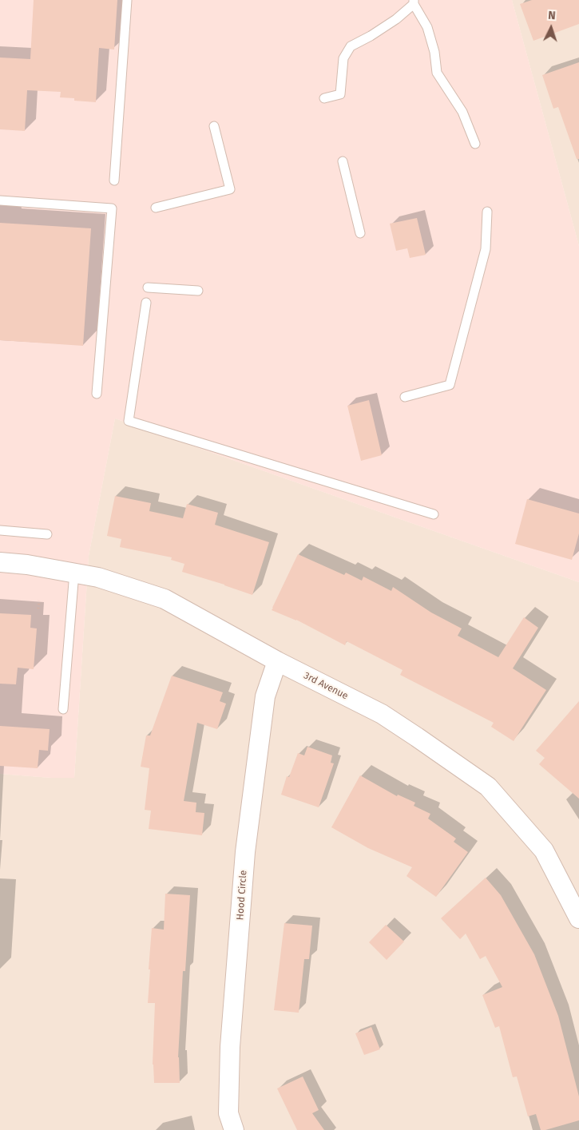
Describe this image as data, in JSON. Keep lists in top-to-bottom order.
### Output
{
  "streets": {
    "street": ["3rd Avenue", "Hood Circle"]
  },
  "crossings": [
    ["3rd Avenue", "Hood Circle"]
  ],
  "north": "top"
}
